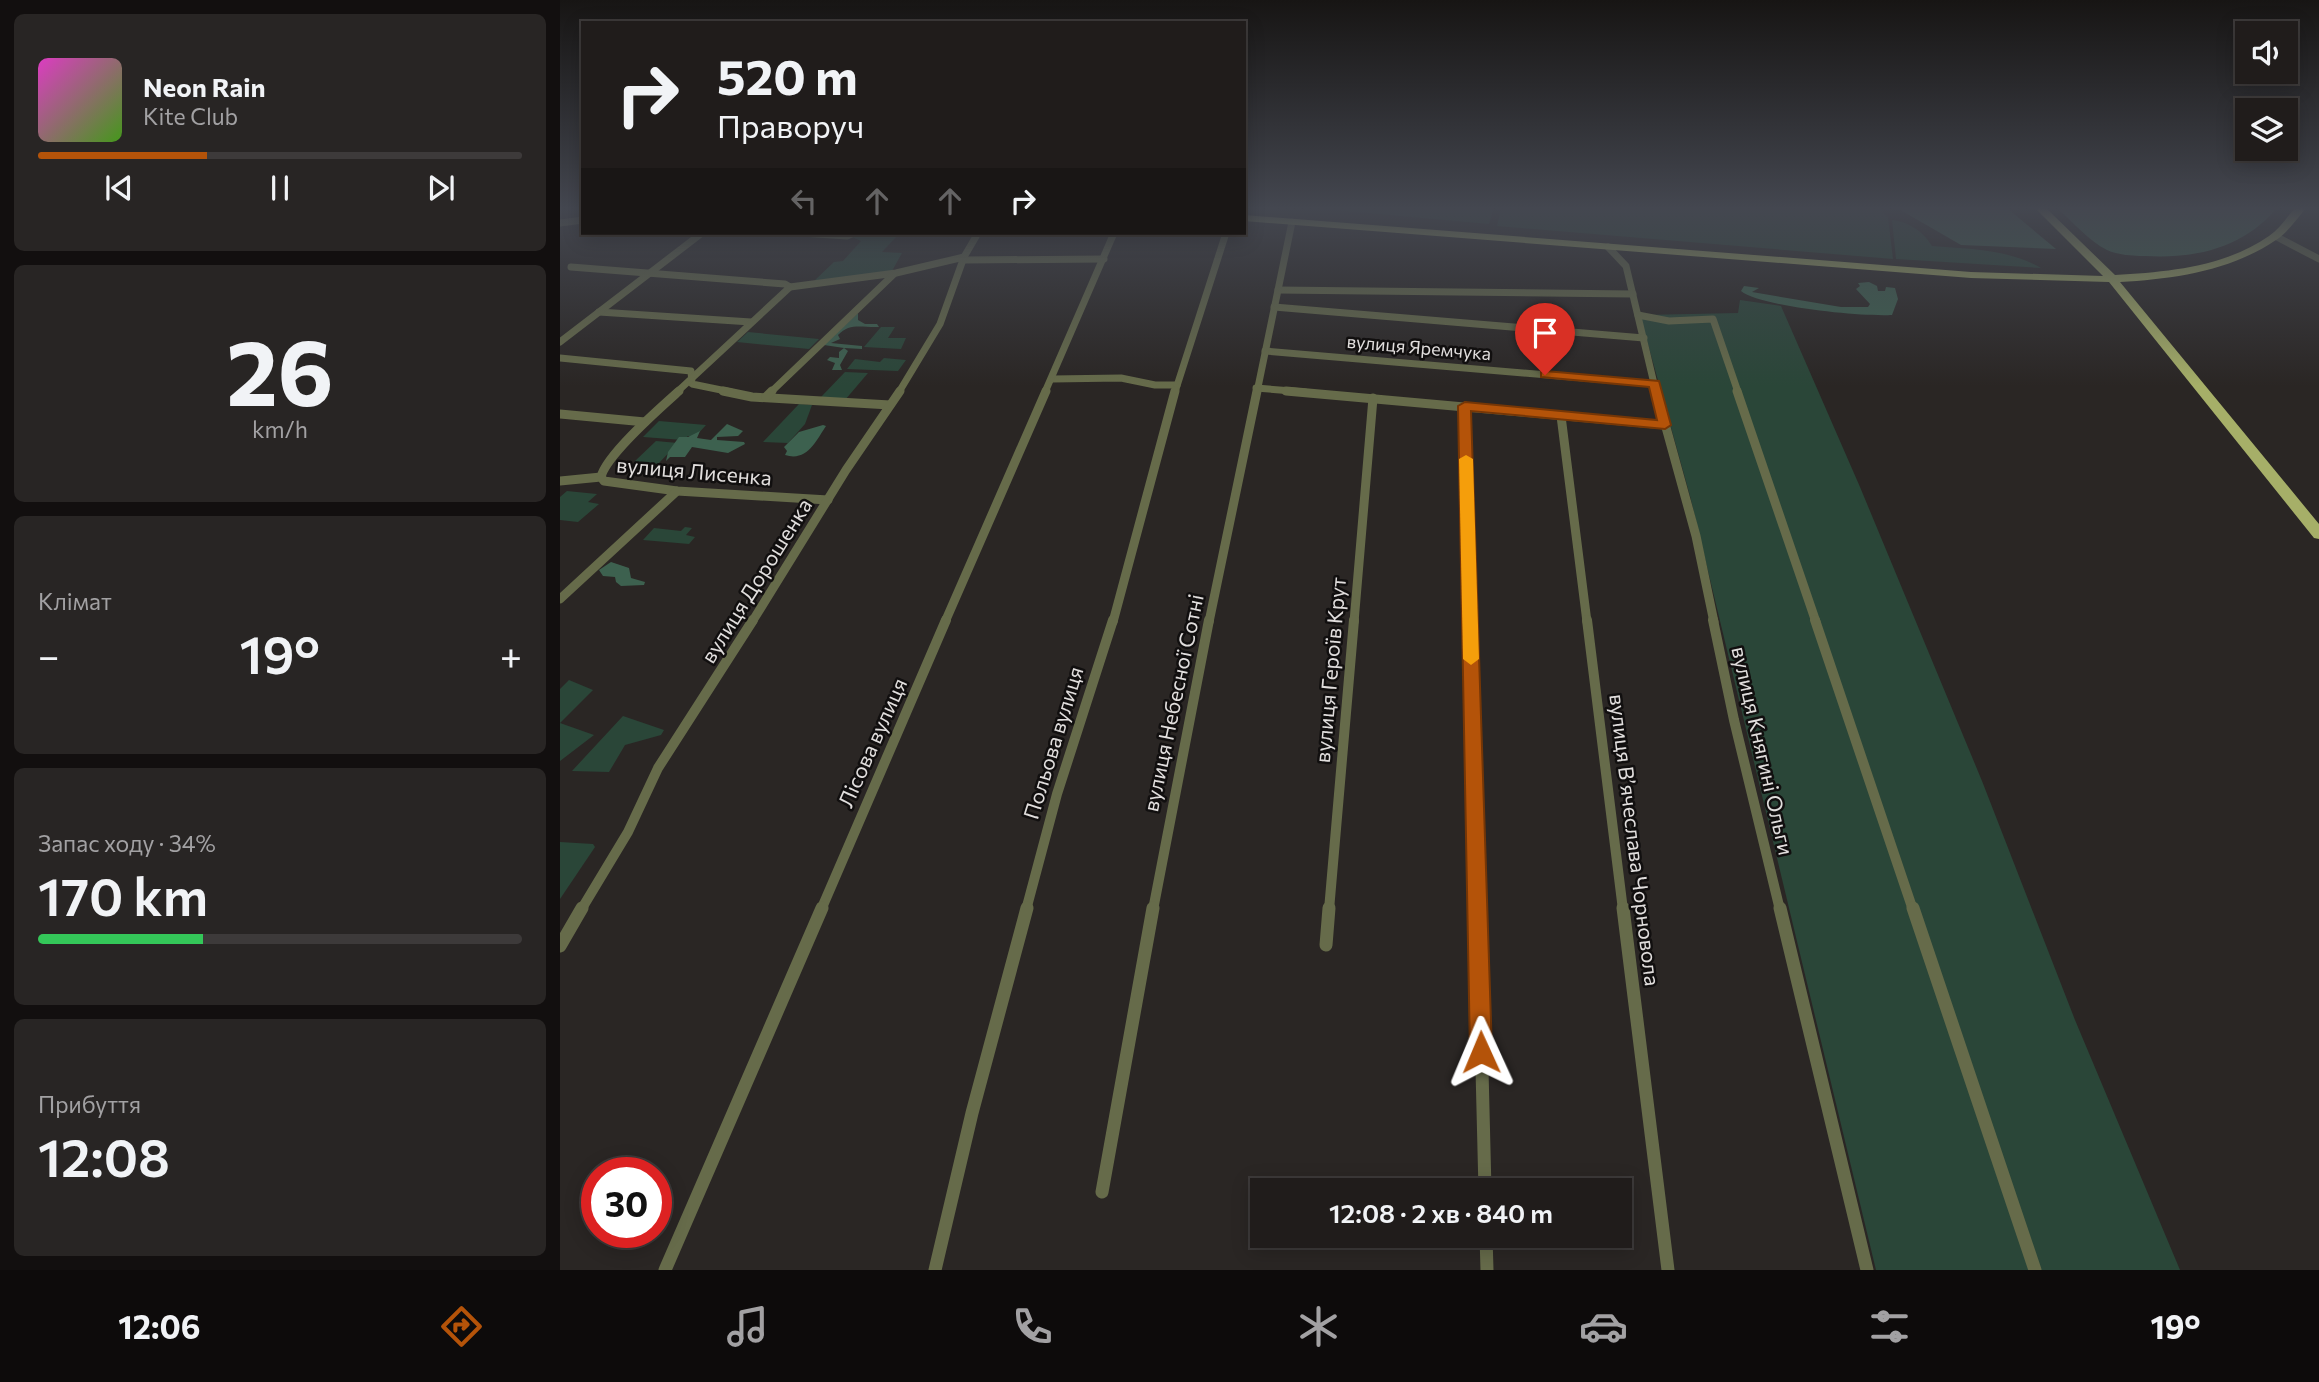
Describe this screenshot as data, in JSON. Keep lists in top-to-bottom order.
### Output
{
  "streets": {
    "street": [
      "вулиця Яремчука",
      "вулиця Лисенка",
      "вулиця Дорошенка",
      "вулиця Героїв Крут",
      "вулиця Небесної Сотні",
      "Лісова вулиця",
      "Польова вулиця",
      "вулиця Княгині Ольги",
      "вулиця Вʼячеслава Чорновола"
    ]
  },
  "crossings": [
    ["вулиця Яремчука", "вулиця Небесної Сотні"],
    ["вулиця Яремчука", "вулиця Княгині Ольги"],
    ["вулиця Лисенка", "вулиця Дорошенка"]
  ],
  "page": {
    "turn": ["520 m", "Праворуч"],
    "song": ["Neon Rain", "Kite Club"],
    "tile": [
      ["26", "km/h"],
      "Клімат",
      ["Запас ходу · 34%", "170 km"],
      ["Прибуття", "12:08"]
    ],
    "heat": ["−", "19°", "+"],
    "limit": "30",
    "trip": "12:08 · 2 хв · 840 m",
    "tabs": ["12:06", "19°"]
  }
}
